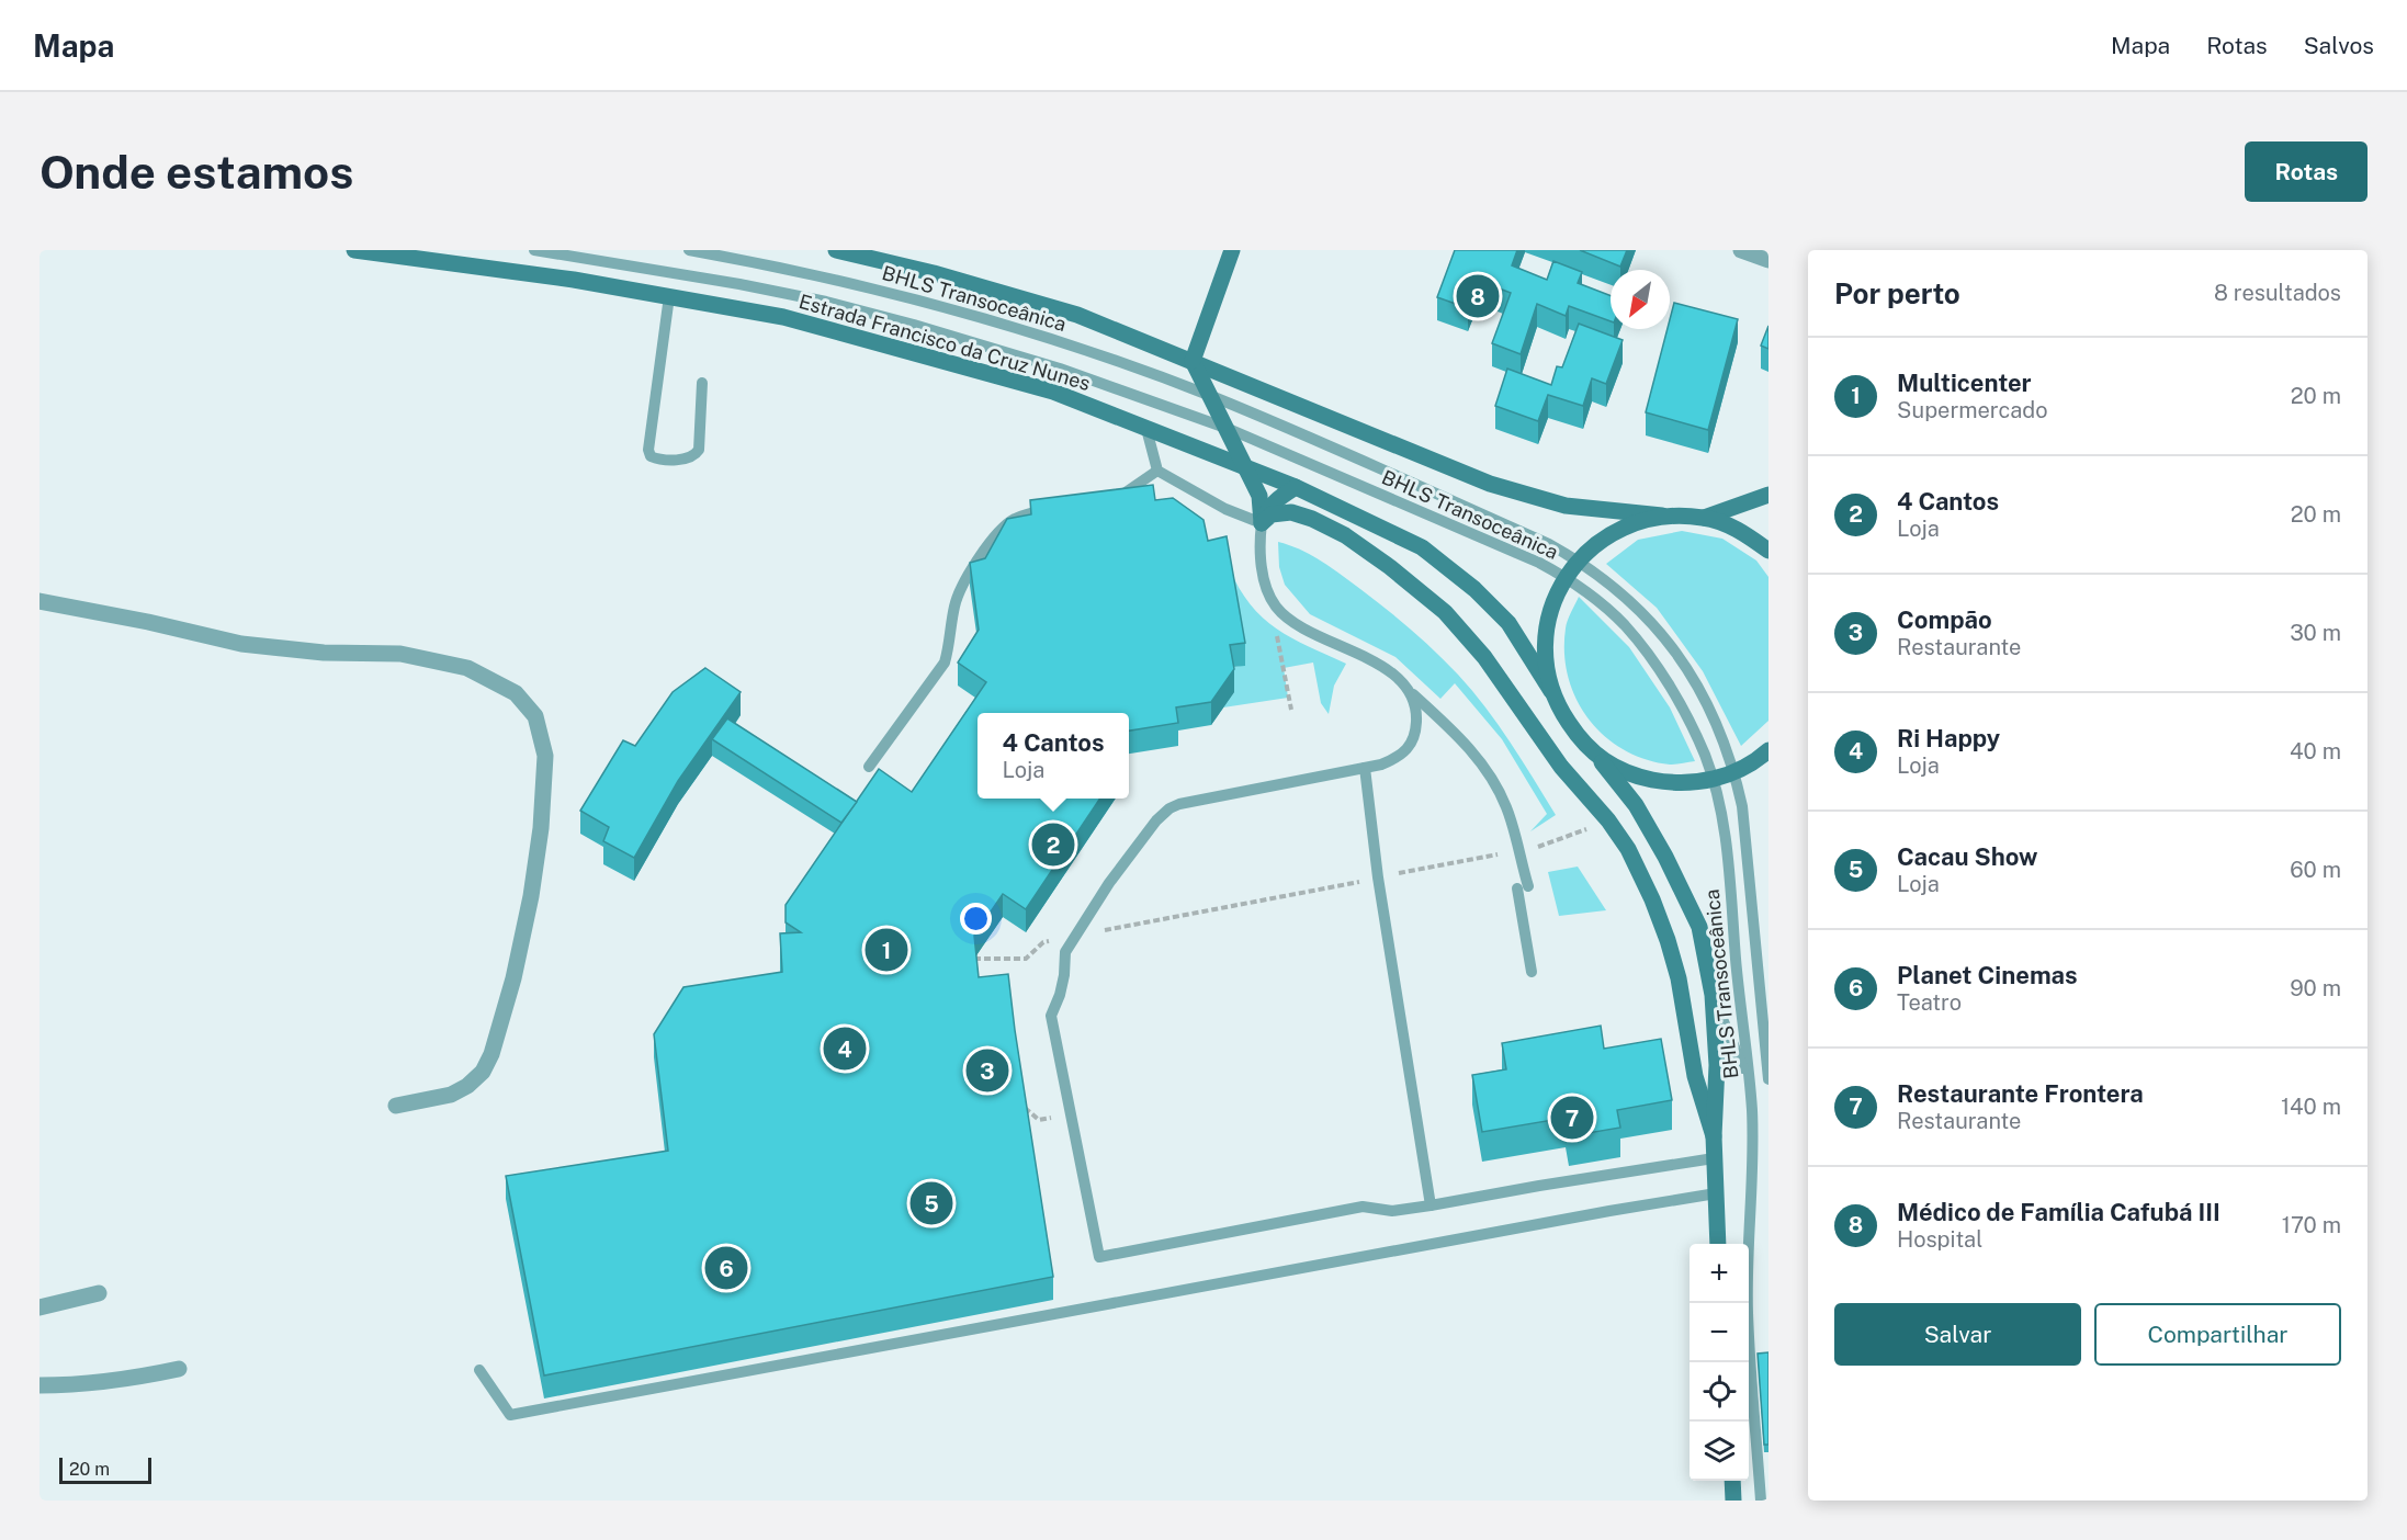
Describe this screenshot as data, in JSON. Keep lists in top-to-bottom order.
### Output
{
  "streets": {
    "main road": ["Estrada Francisco da Cruz Nunes"],
    "lane": ["BHLS Transoceânica"]
  },
  "scale_bar": "20 m",
  "north": "bottom left",
  "page": {
    "header": "Mapa",
    "nav": ["Mapa", "Rotas", "Salvos"],
    "buttons": [
      "Rotas",
      ["Salvar", "Compartilhar"]
    ],
    "title": "Onde estamos",
    "heading": ["Por perto", "8 resultados"],
    "pins": [
      "8",
      "2",
      "1",
      "4",
      "3",
      "7",
      "5",
      "6"
    ],
    "list": [
      {
        "mark": "1",
        "name": "Multicenter",
        "note": "Supermercado",
        "value": "20 m"
      },
      {
        "mark": "2",
        "name": "4 Cantos",
        "note": "Loja",
        "value": "20 m"
      },
      {
        "mark": "3",
        "name": "Compão",
        "note": "Restaurante",
        "value": "30 m"
      },
      {
        "mark": "4",
        "name": "Ri Happy",
        "note": "Loja",
        "value": "40 m"
      },
      {
        "mark": "5",
        "name": "Cacau Show",
        "note": "Loja",
        "value": "60 m"
      },
      {
        "mark": "6",
        "name": "Planet Cinemas",
        "note": "Teatro",
        "value": "90 m"
      },
      {
        "mark": "7",
        "name": "Restaurante Frontera",
        "note": "Restaurante",
        "value": "140 m"
      },
      {
        "mark": "8",
        "name": "Médico de Família Cafubá III",
        "note": "Hospital",
        "value": "170 m"
      }
    ],
    "popup": ["4 Cantos", "Loja"],
    "map_buttons": ["+", "−"],
    "scale": "20 m"
  }
}
